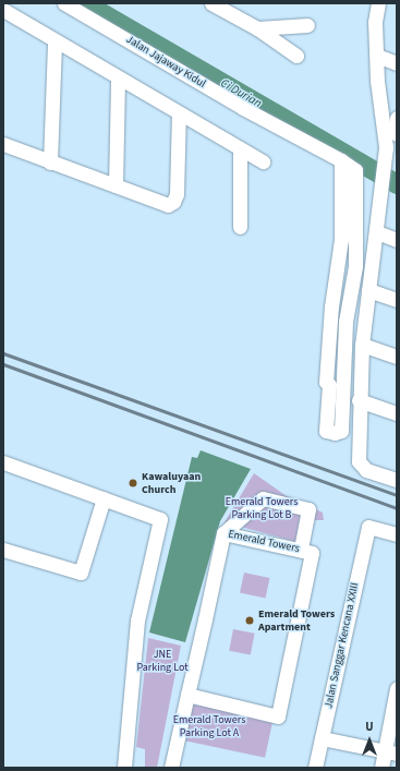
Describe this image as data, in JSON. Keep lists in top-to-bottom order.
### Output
{
  "streets": {
    "street": ["Jalan Jajaway Kidul", "Emerald Towers", "Jalan Sanggar Kencana XXIII"]
  },
  "water": ["Ci Durian"],
  "parks": ["Emerald Towers Parking Lot B", "JNE Parking Lot", "Emerald Towers Parking Lot A"],
  "places": ["Kawaluyaan Church", "Emerald Towers Apartment"],
  "north": "top"
}
